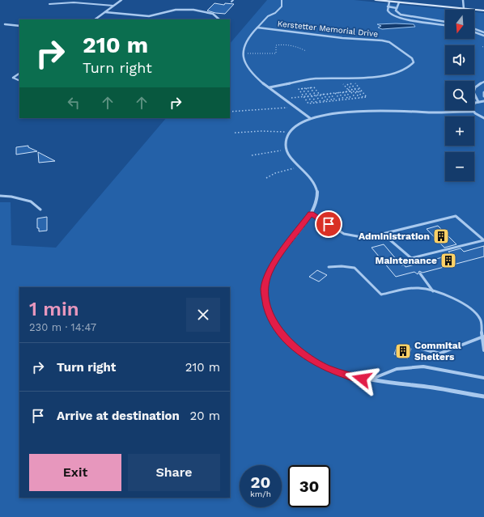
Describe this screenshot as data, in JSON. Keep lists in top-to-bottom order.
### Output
{
  "streets": {
    "street": ["Kerstetter Memorial Drive"]
  },
  "places": {
    "building": ["Administration", "Maintenance", "Commital Shelters"]
  },
  "north": "bottom",
  "page": {
    "map_buttons": ["+", "−"],
    "turn": ["210 m", "Turn right"],
    "heading": ["1 min", "230 m · 14:47"],
    "list": [
      {
        "name": "Turn right",
        "value": "210 m"
      },
      {
        "name": "Arrive at destination",
        "value": "20 m"
      }
    ],
    "buttons": ["Exit", "Share"],
    "speed": "20 km/h",
    "limit": "30"
  }
}
